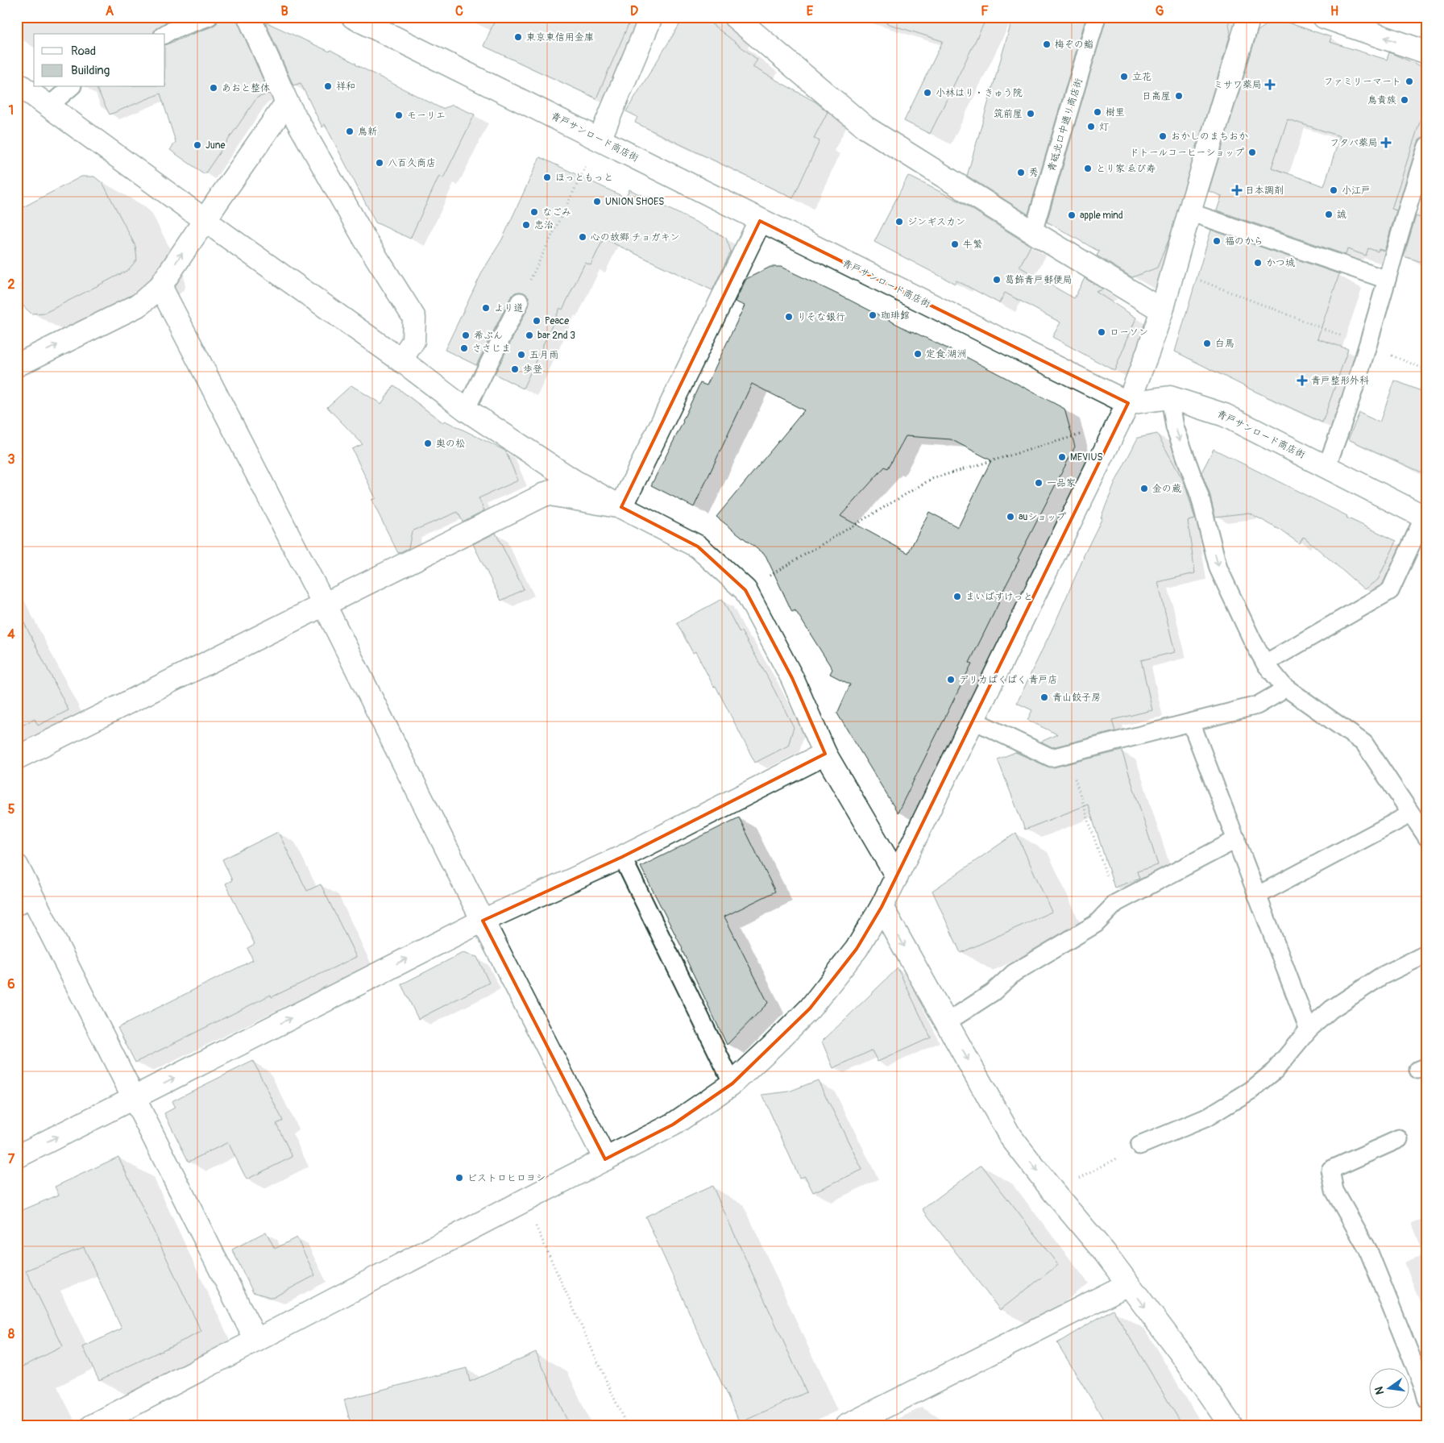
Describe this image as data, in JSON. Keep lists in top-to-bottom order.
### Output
{
  "streets": {
    "street": ["青戸サンロード商店街"],
    "lane": ["青砥北口中通り商店街"]
  },
  "places": {
    "other": [
      "東京東信用金庫",
      "梅ぞの鮨",
      "立花",
      "ファミリーマート",
      "祥和",
      "あおと整体",
      "小林はり・きゅう院",
      "日高屋",
      "鳥貴族",
      "樹里",
      "筑前屋",
      "モーリエ",
      "灯",
      "鳥新",
      "おかしのまちおか",
      "June",
      "ドトールコーヒーショップ",
      "八百久商店",
      "とり家 ゑび寿",
      "秀",
      "ほっともっと",
      "小江戸",
      "UNION SHOES",
      "なごみ",
      "誠",
      "apple mind",
      "ジンギスカン",
      "忠治",
      "心の故郷 チョガキン",
      "福のから",
      "牛繁",
      "かつ城",
      "葛飾青戸郵便局",
      "より道",
      "珈琲館",
      "りそな銀行",
      "Peace",
      "ローソン",
      "希ぶん",
      "bar 2nd 3",
      "白馬",
      "ささじま",
      "定食 湖洲",
      "五月雨",
      "歩登",
      "奥の松",
      "MEVIUS",
      "一品家",
      "金の蔵",
      "auショップ",
      "まいばすけっと",
      "デリカぱくぱく 青戸店",
      "青山餃子房",
      "ビストロヒロヨシ"
    ],
    "health": [
      "ミサワ薬局",
      "フタバ薬局",
      "日本調剤",
      "青戸整形外科"
    ]
  },
  "legend": ["Road", "Building"],
  "north": "left",
  "grid": {
    "columns": [
      "A",
      "B",
      "C",
      "D",
      "E",
      "F",
      "G",
      "H"
    ],
    "rows": [
      "1",
      "2",
      "3",
      "4",
      "5",
      "6",
      "7",
      "8"
    ]
  }
}
